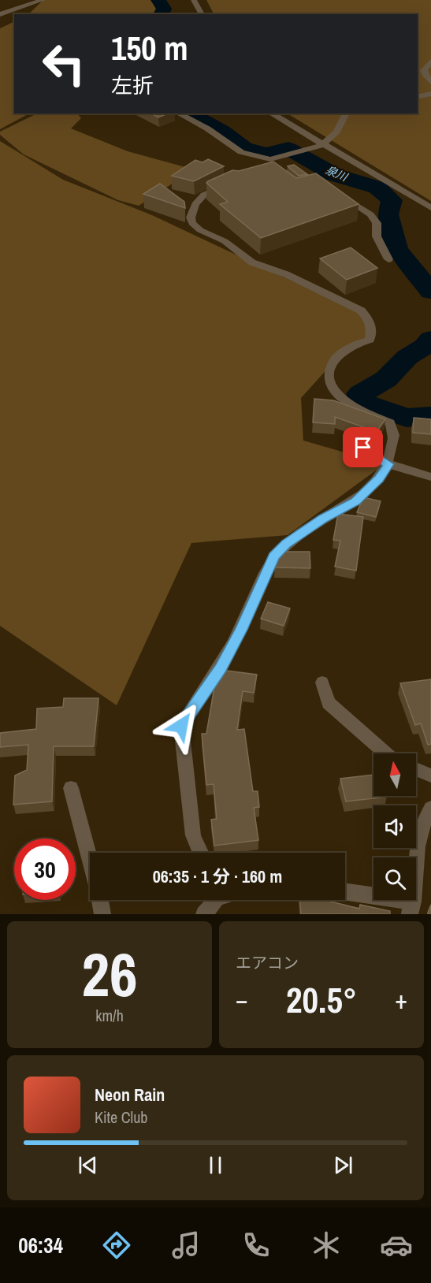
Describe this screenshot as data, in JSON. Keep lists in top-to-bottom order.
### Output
{
  "water": ["泉川"],
  "north": "top",
  "page": {
    "turn": ["150 m", "左折"],
    "limit": "30",
    "trip": "06:35 · 1 分 · 160 m",
    "tile": [
      ["26", "km/h"],
      "エアコン"
    ],
    "heat": ["−", "20.5°", "+"],
    "song": ["Neon Rain", "Kite Club"],
    "tabs": "06:34"
  }
}
